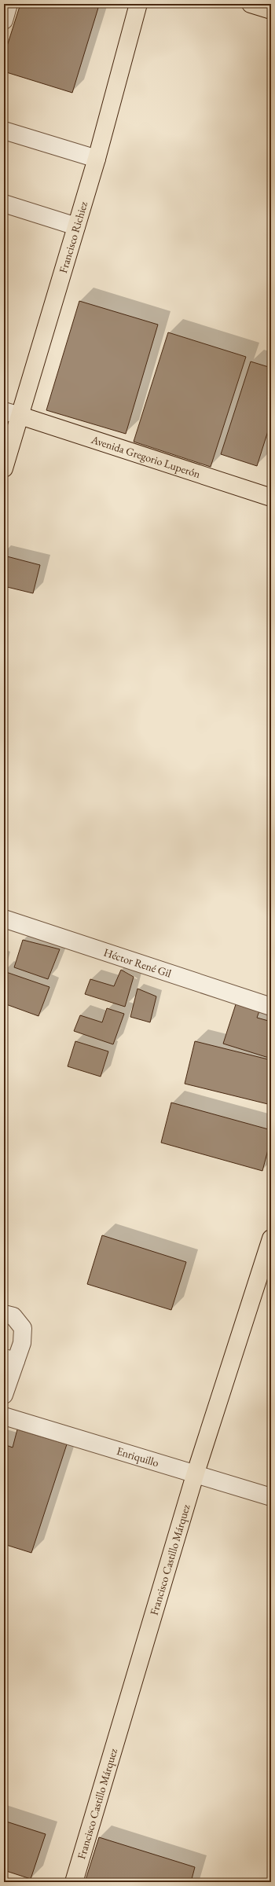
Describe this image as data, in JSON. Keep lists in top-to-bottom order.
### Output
{
  "streets": {
    "main road": ["Francisco Richiez", "Avenida Gregorio Luperón", "Francisco Castillo Márquez"],
    "street": ["Héctor René Gil", "Enriquillo"]
  },
  "crossings": [
    ["Francisco Richiez", "Avenida Gregorio Luperón"],
    ["Enriquillo", "Francisco Castillo Márquez"]
  ]
}
